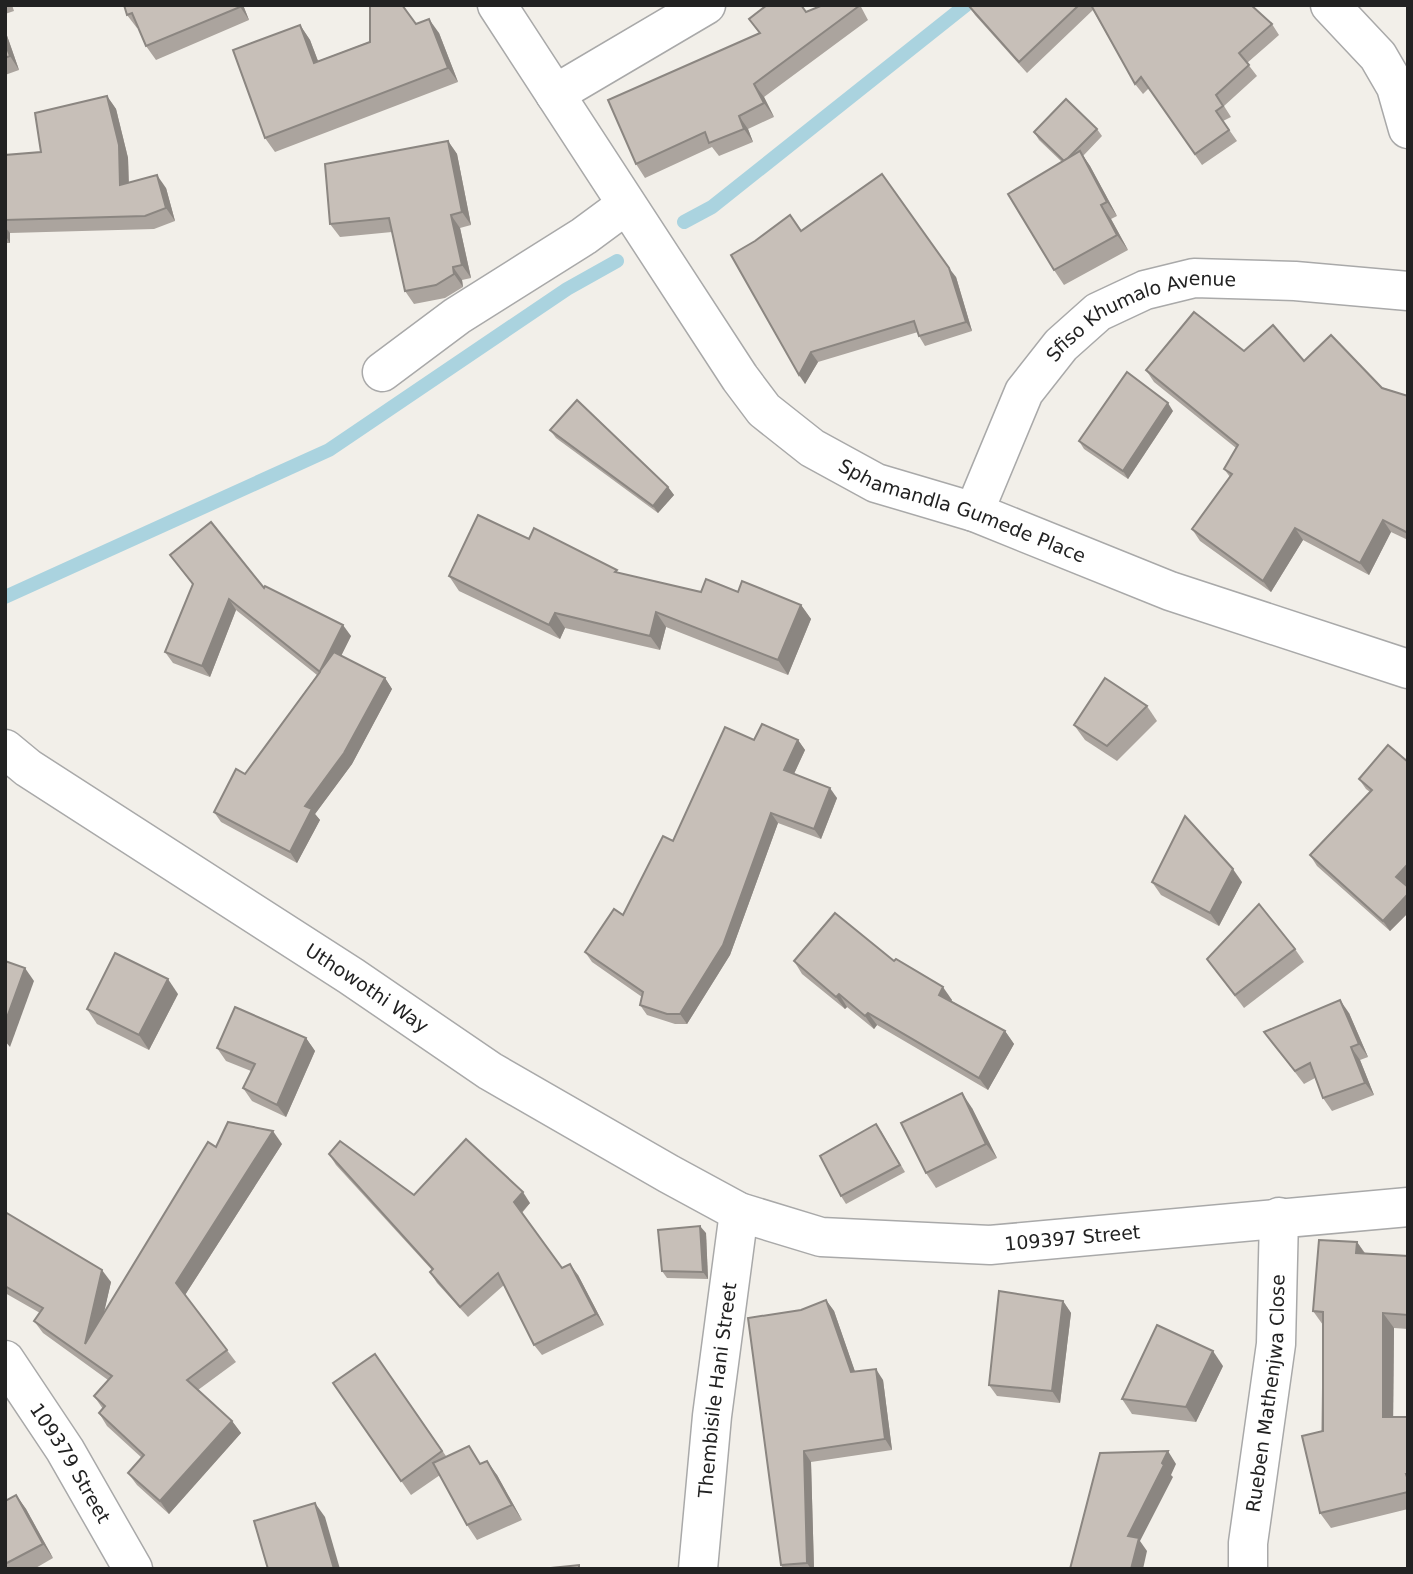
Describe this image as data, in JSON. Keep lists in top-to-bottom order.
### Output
{
  "streets": {
    "street": [
      "Sfiso Khumalo Avenue",
      "Sphamandla Gumede Place",
      "Uthowothi Way",
      "109397 Street",
      "Thembisile Hani Street",
      "Rueben Mathenjwa Close",
      "109379 Street"
    ]
  },
  "crossings": [
    ["Sfiso Khumalo Avenue", "Sphamandla Gumede Place"],
    ["Uthowothi Way", "109397 Street"],
    ["Uthowothi Way", "Thembisile Hani Street"],
    ["109397 Street", "Thembisile Hani Street"],
    ["109397 Street", "Rueben Mathenjwa Close"]
  ]
}
